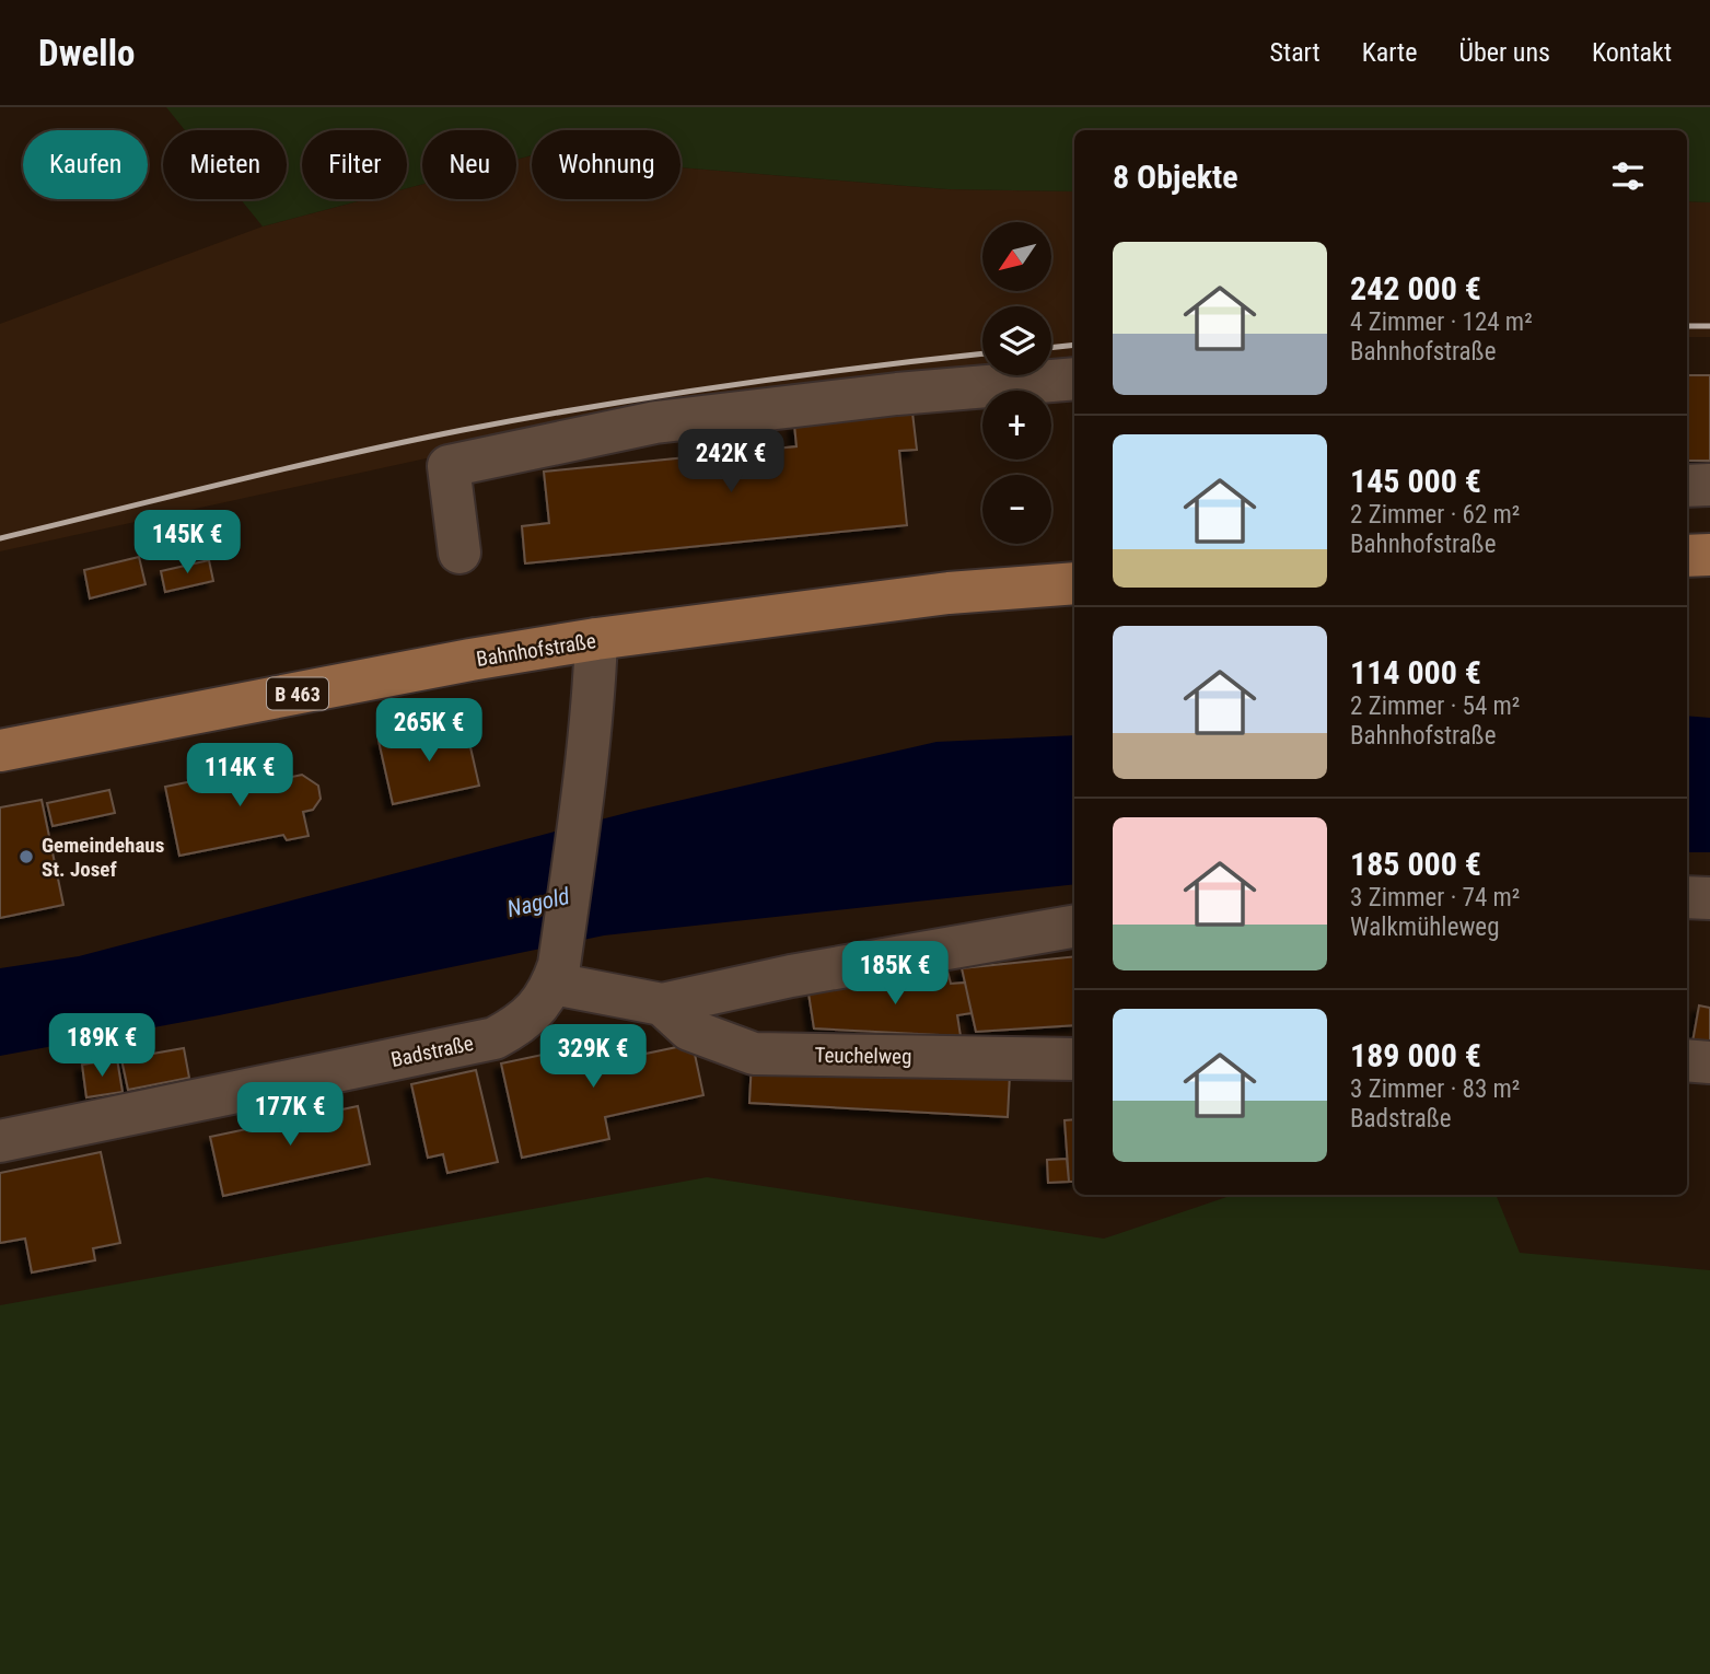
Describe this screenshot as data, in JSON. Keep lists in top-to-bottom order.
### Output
{
  "streets": {
    "main road": ["Bahnhofstraße", "B 463"],
    "street": ["Badstraße", "Teuchelweg"]
  },
  "water": ["Nagold"],
  "places": ["Gemeindehaus St. Josef"],
  "north": "bottom left",
  "page": {
    "header": "Dwello",
    "nav": [
      "Start",
      "Karte",
      "Über uns",
      "Kontakt"
    ],
    "chip": [
      "Kaufen",
      "Mieten",
      "Filter",
      "Neu",
      "Wohnung"
    ],
    "heading": "8 Objekte",
    "map_buttons": ["+", "−"],
    "list": [
      {
        "name": "242 000 €",
        "note": "4 Zimmer · 124 m² · Bahnhofstraße"
      },
      {
        "name": "145 000 €",
        "note": "2 Zimmer · 62 m² · Bahnhofstraße"
      },
      {
        "name": "114 000 €",
        "note": "2 Zimmer · 54 m² · Bahnhofstraße"
      },
      {
        "name": "185 000 €",
        "note": "3 Zimmer · 74 m² · Walkmühleweg"
      },
      {
        "name": "189 000 €",
        "note": "3 Zimmer · 83 m² · Badstraße"
      }
    ],
    "price": [
      "242K €",
      "145K €",
      "265K €",
      "114K €",
      "185K €",
      "189K €",
      "329K €",
      "177K €"
    ]
  }
}
